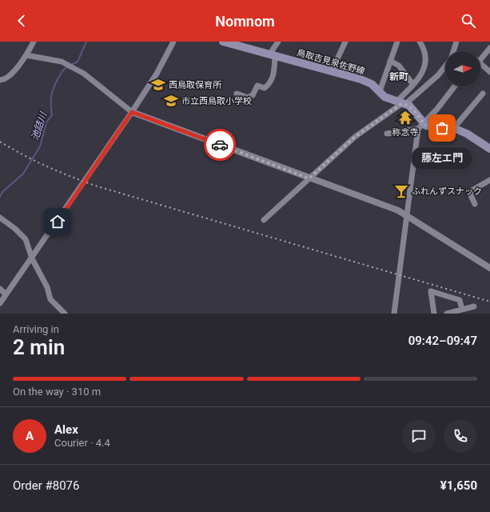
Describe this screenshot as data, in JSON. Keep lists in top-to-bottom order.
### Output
{
  "streets": {
    "main road": ["鳥取吉見泉佐野線"]
  },
  "districts": ["新町"],
  "water": ["池詰川"],
  "places": {
    "school or university": ["西鳥取保育所", "市立西鳥取小学校"],
    "temple": ["称念寺"],
    "other": ["藤左エ門"],
    "bar": ["ふれんずスナック"]
  },
  "north": "right",
  "page": {
    "header": "Nomnom",
    "bubble": "藤左エ門",
    "heading": ["2 min", "Arriving in", "09:42–09:47"],
    "panel": [
      "Alex",
      "Courier · 4.4",
      "Order #8076",
      "¥1,650"
    ],
    "bar": "On the way · 310 m",
    "round": "A"
  }
}
